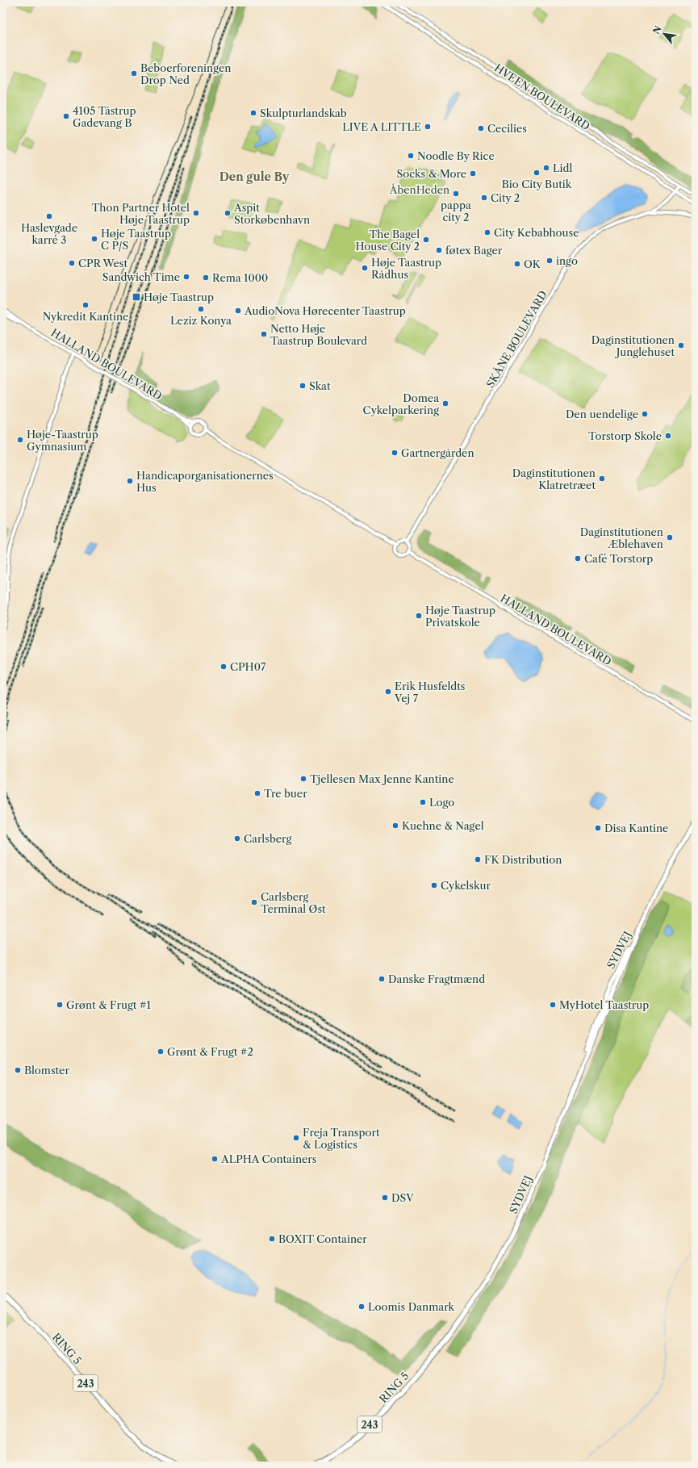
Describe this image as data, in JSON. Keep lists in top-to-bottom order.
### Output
{
  "streets": {
    "highway": ["RING 5", "243"],
    "main road": ["SYDVEJ"],
    "street": ["HVEEN BOULEVARD", "SKÅNE BOULEVARD", "HALLAND BOULEVARD"]
  },
  "crossings": [
    ["HVEEN BOULEVARD", "SKÅNE BOULEVARD"],
    ["SKÅNE BOULEVARD", "HALLAND BOULEVARD"],
    ["SYDVEJ", "RING 5"]
  ],
  "districts": ["Den gule By"],
  "parks": ["ÅbenHeden"],
  "places": {
    "other": [
      "Beboerforeningen Drop Ned",
      "Skulpturlandskab",
      "4105 Tåstrup Gadevang B",
      "LIVE A LITTLE",
      "Cecilies",
      "Noodle By Rice",
      "Lidl",
      "Bio City Butik",
      "Socks & More",
      "pappa city 2",
      "City 2",
      "Thon Partner Hotel Høje Taastrup",
      "Aspit Storkøbenhavn",
      "Haslevgade karré 3",
      "City Kebabhouse",
      "Høje Taastrup C P/S",
      "The Bagel House City 2",
      "føtex Bager",
      "ingo",
      "CPR West",
      "OK",
      "Høje Taastrup Rådhus",
      "Sandwich Time",
      "Rema 1000",
      "Nykredit Kantine",
      "Leziz Konya",
      "AudioNova Hørecenter Taastrup",
      "Netto Høje Taastrup Boulevard",
      "Daginstitutionen Junglehuset",
      "Skat",
      "Domea Cykelparkering",
      "Den uendelige",
      "Torstorp Skole",
      "Høje-Taastrup Gymnasium",
      "Gartnergården",
      "Daginstitutionen Klatretræet",
      "Handicaporganisationernes Hus",
      "Daginstitutionen Æblehaven",
      "Café Torstorp",
      "Høje Taastrup Privatskole",
      "CPH07",
      "Erik Husfeldts Vej 7",
      "Tjellesen Max Jenne Kantine",
      "Tre buer",
      "Logo",
      "Kuehne & Nagel",
      "Disa Kantine",
      "Carlsberg",
      "FK Distribution",
      "Cykelskur",
      "Carlsberg Terminal Øst",
      "Danske Fragtmænd",
      "Grønt & Frugt #1",
      "MyHotel Taastrup",
      "Grønt & Frugt #2",
      "Blomster",
      "Freja Transport & Logistics",
      "ALPHA Containers",
      "DSV",
      "BOXIT Container",
      "Loomis Danmark"
    ],
    "transit": ["Høje Taastrup"]
  },
  "north": "top left"
}
